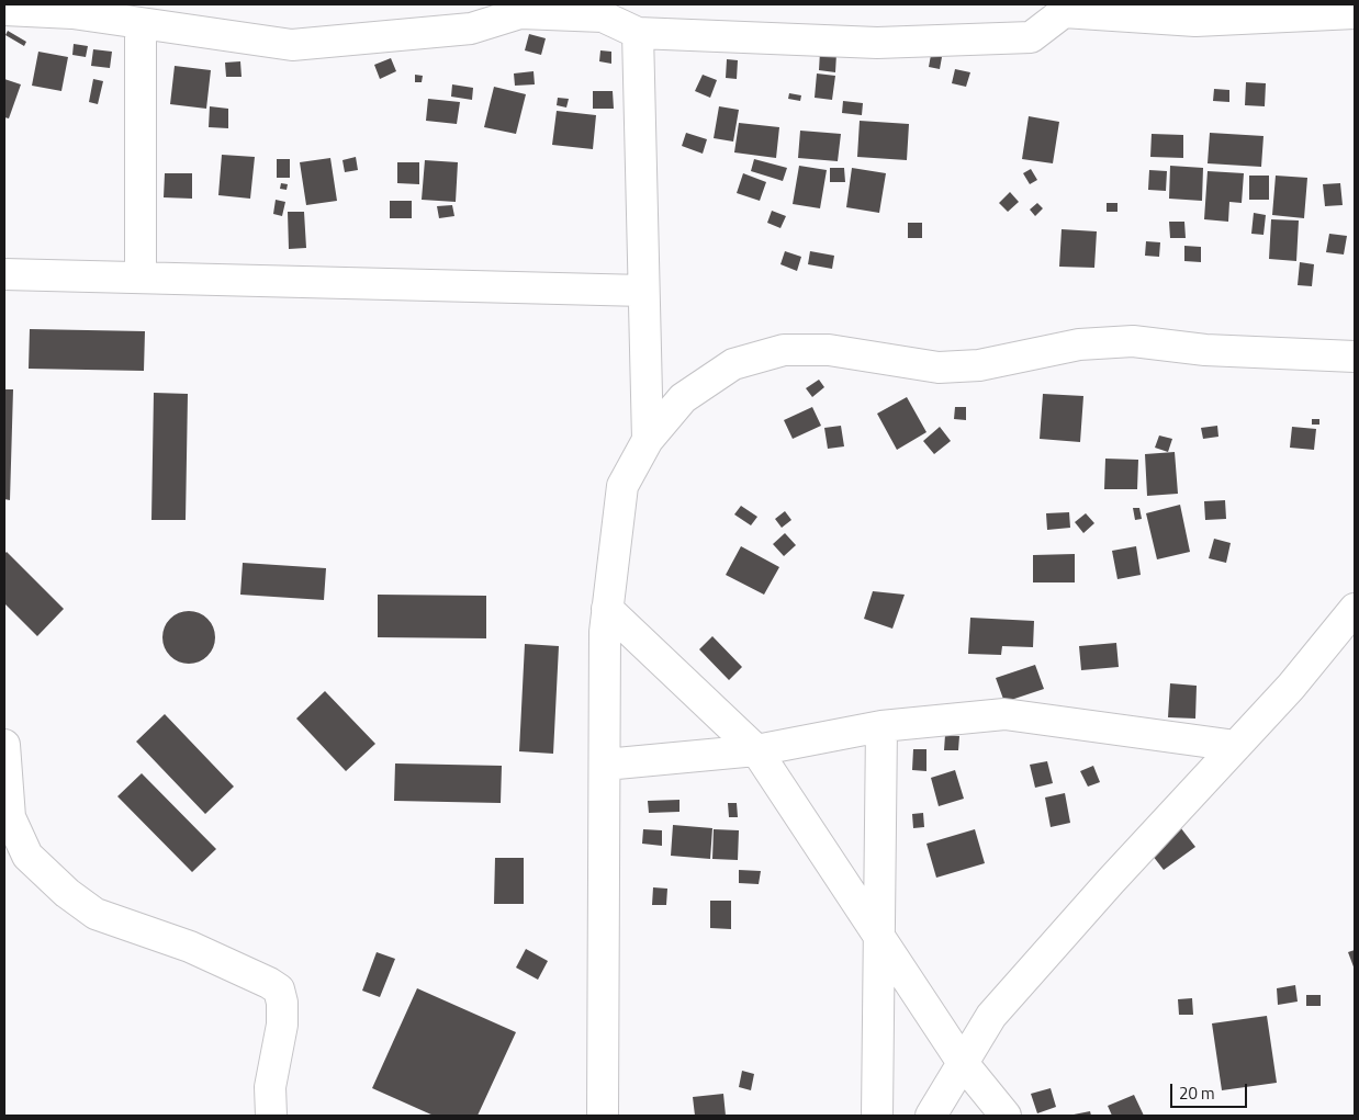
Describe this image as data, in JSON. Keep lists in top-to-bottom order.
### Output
{
  "scale_bar": "20 m"
}
